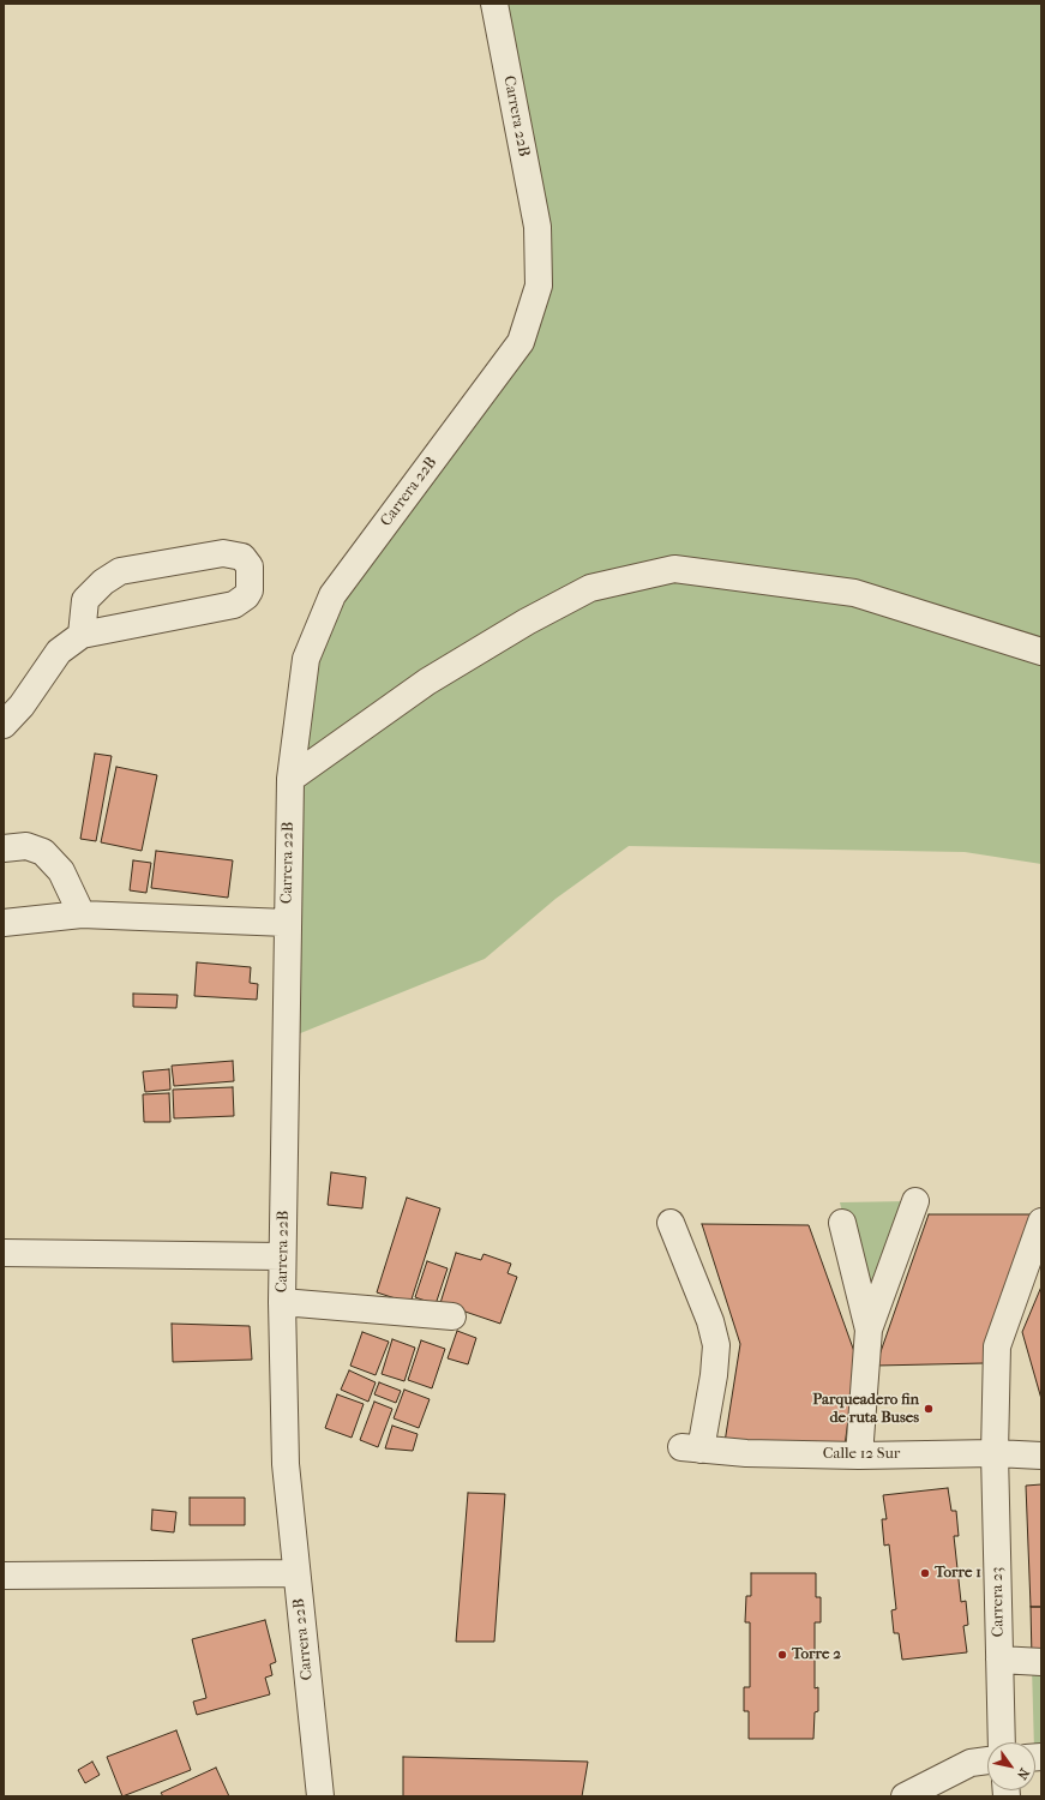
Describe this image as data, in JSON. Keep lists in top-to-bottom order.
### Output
{
  "streets": {
    "street": ["Carrera 22B", "Calle 12 Sur", "Carrera 23"]
  },
  "crossings": [
    ["Calle 12 Sur", "Carrera 23"]
  ],
  "places": ["Parqueadero fin de ruta Buses", "Torre 1", "Torre 2"],
  "north": "bottom right"
}
